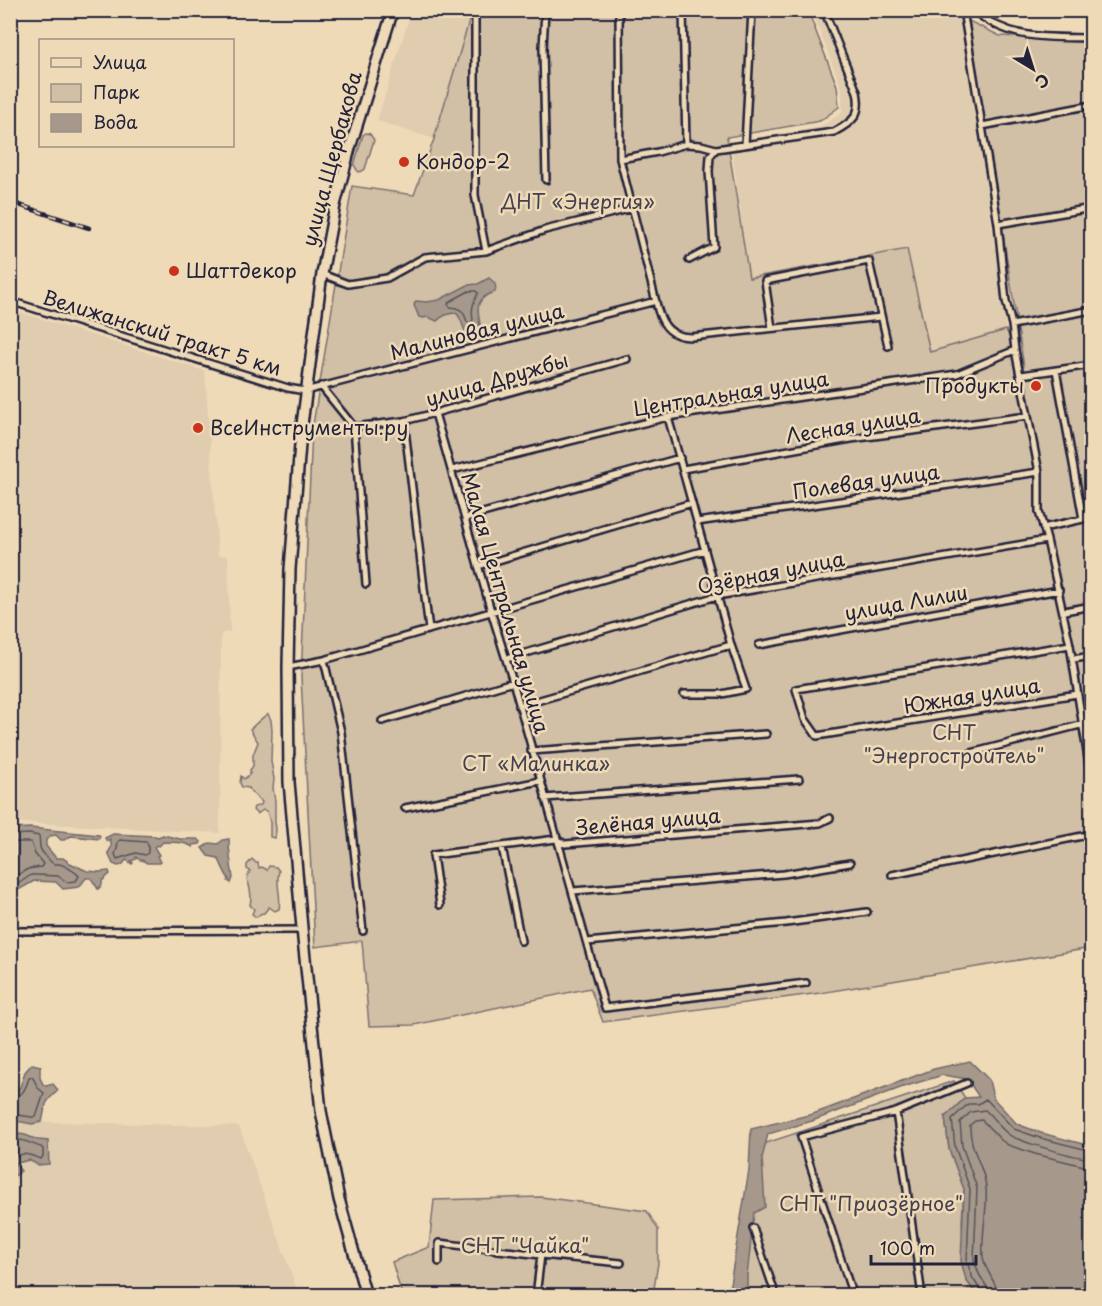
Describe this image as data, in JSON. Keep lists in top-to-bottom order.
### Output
{
  "streets": {
    "main road": ["улица Щербакова"],
    "street": [
      "Малиновая улица",
      "Велижанский тракт 5 км",
      "улица Дружбы",
      "Центральная улица",
      "Лесная улица",
      "Полевая улица",
      "Озёрная улица",
      "Малая Центральная улица",
      "улица Лилии",
      "Южная улица",
      "Зелёная улица"
    ]
  },
  "crossings": [
    ["улица Щербакова", "Малиновая улица"],
    ["улица Щербакова", "Велижанский тракт 5 км"],
    ["Малиновая улица", "Велижанский тракт 5 км"],
    ["улица Дружбы", "Малая Центральная улица"],
    ["Центральная улица", "Малая Центральная улица"],
    ["Озёрная улица", "Малая Центральная улица"],
    ["Малая Центральная улица", "Зелёная улица"]
  ],
  "parks": [
    "ДНТ «Энергия»",
    "СНТ \"Энергостроитель\"",
    "CТ «Малинка»",
    "СНТ \"Приозёрное\"",
    "СНТ \"Чайка\""
  ],
  "places": [
    "Кондор-2",
    "Шаттдекор",
    "Продукты",
    "ВсеИнструменты.ру"
  ],
  "legend": ["Улица", "Парк", "Вода"],
  "scale_bar": "100 m",
  "north": "bottom right"
}
